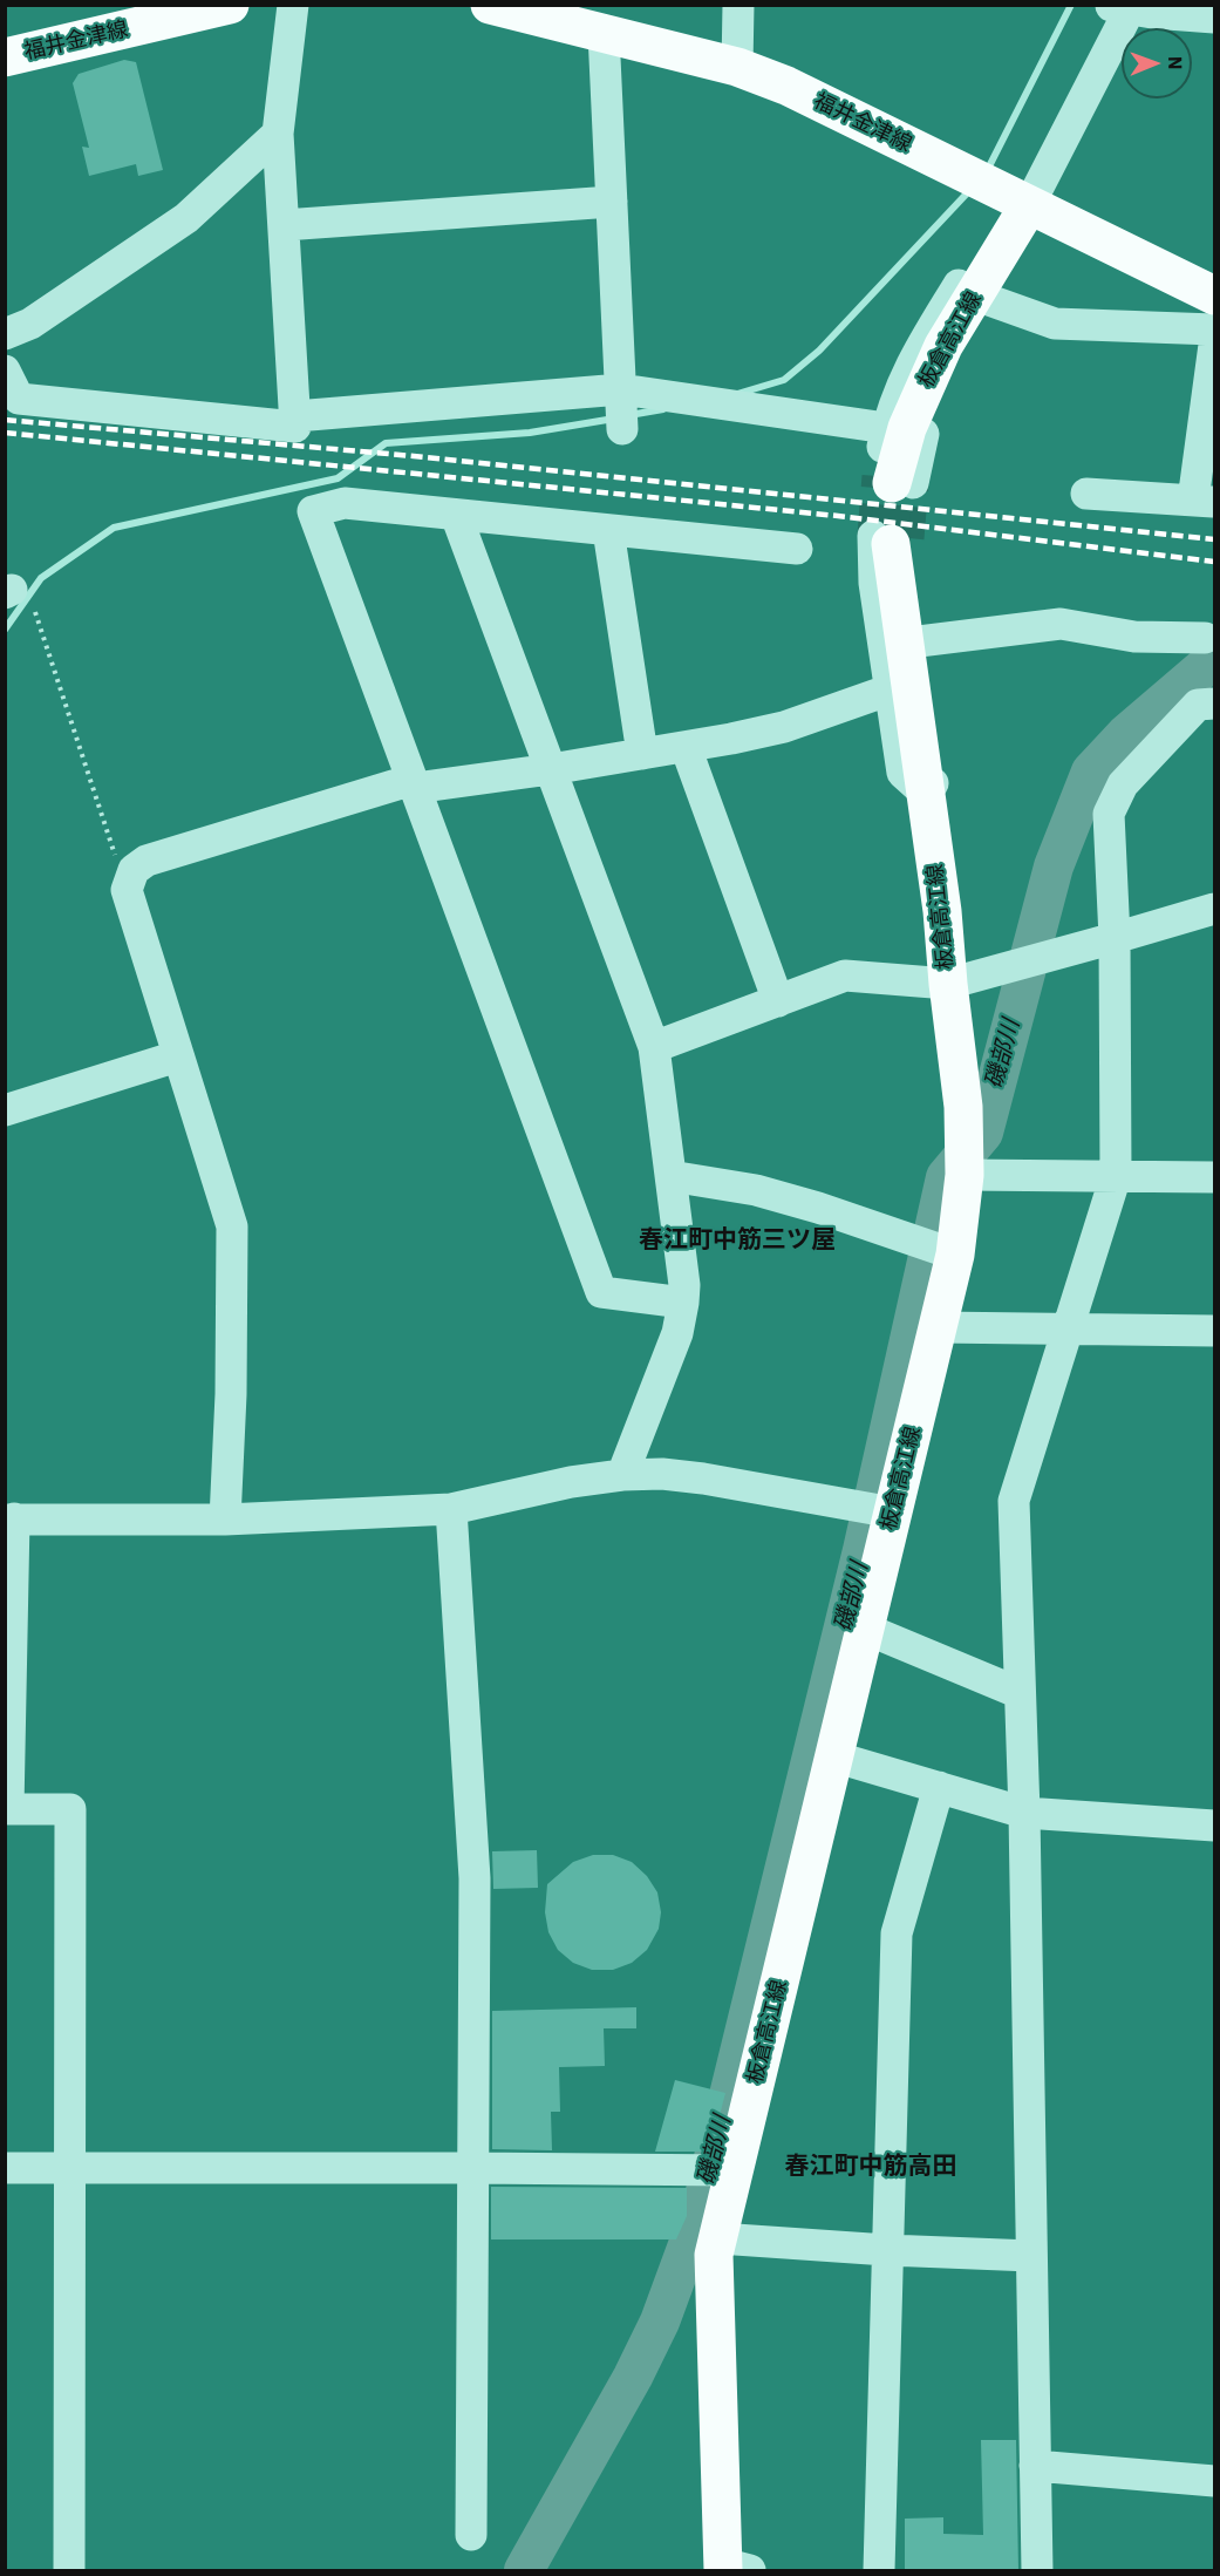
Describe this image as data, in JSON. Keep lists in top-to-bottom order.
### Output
{
  "streets": {
    "main road": ["福井金津線", "板倉高江線"]
  },
  "crossings": [
    ["福井金津線", "板倉高江線"]
  ],
  "districts": ["春江町中筋三ツ屋", "春江町中筋高田"],
  "water": ["磯部川"],
  "north": "right"
}
